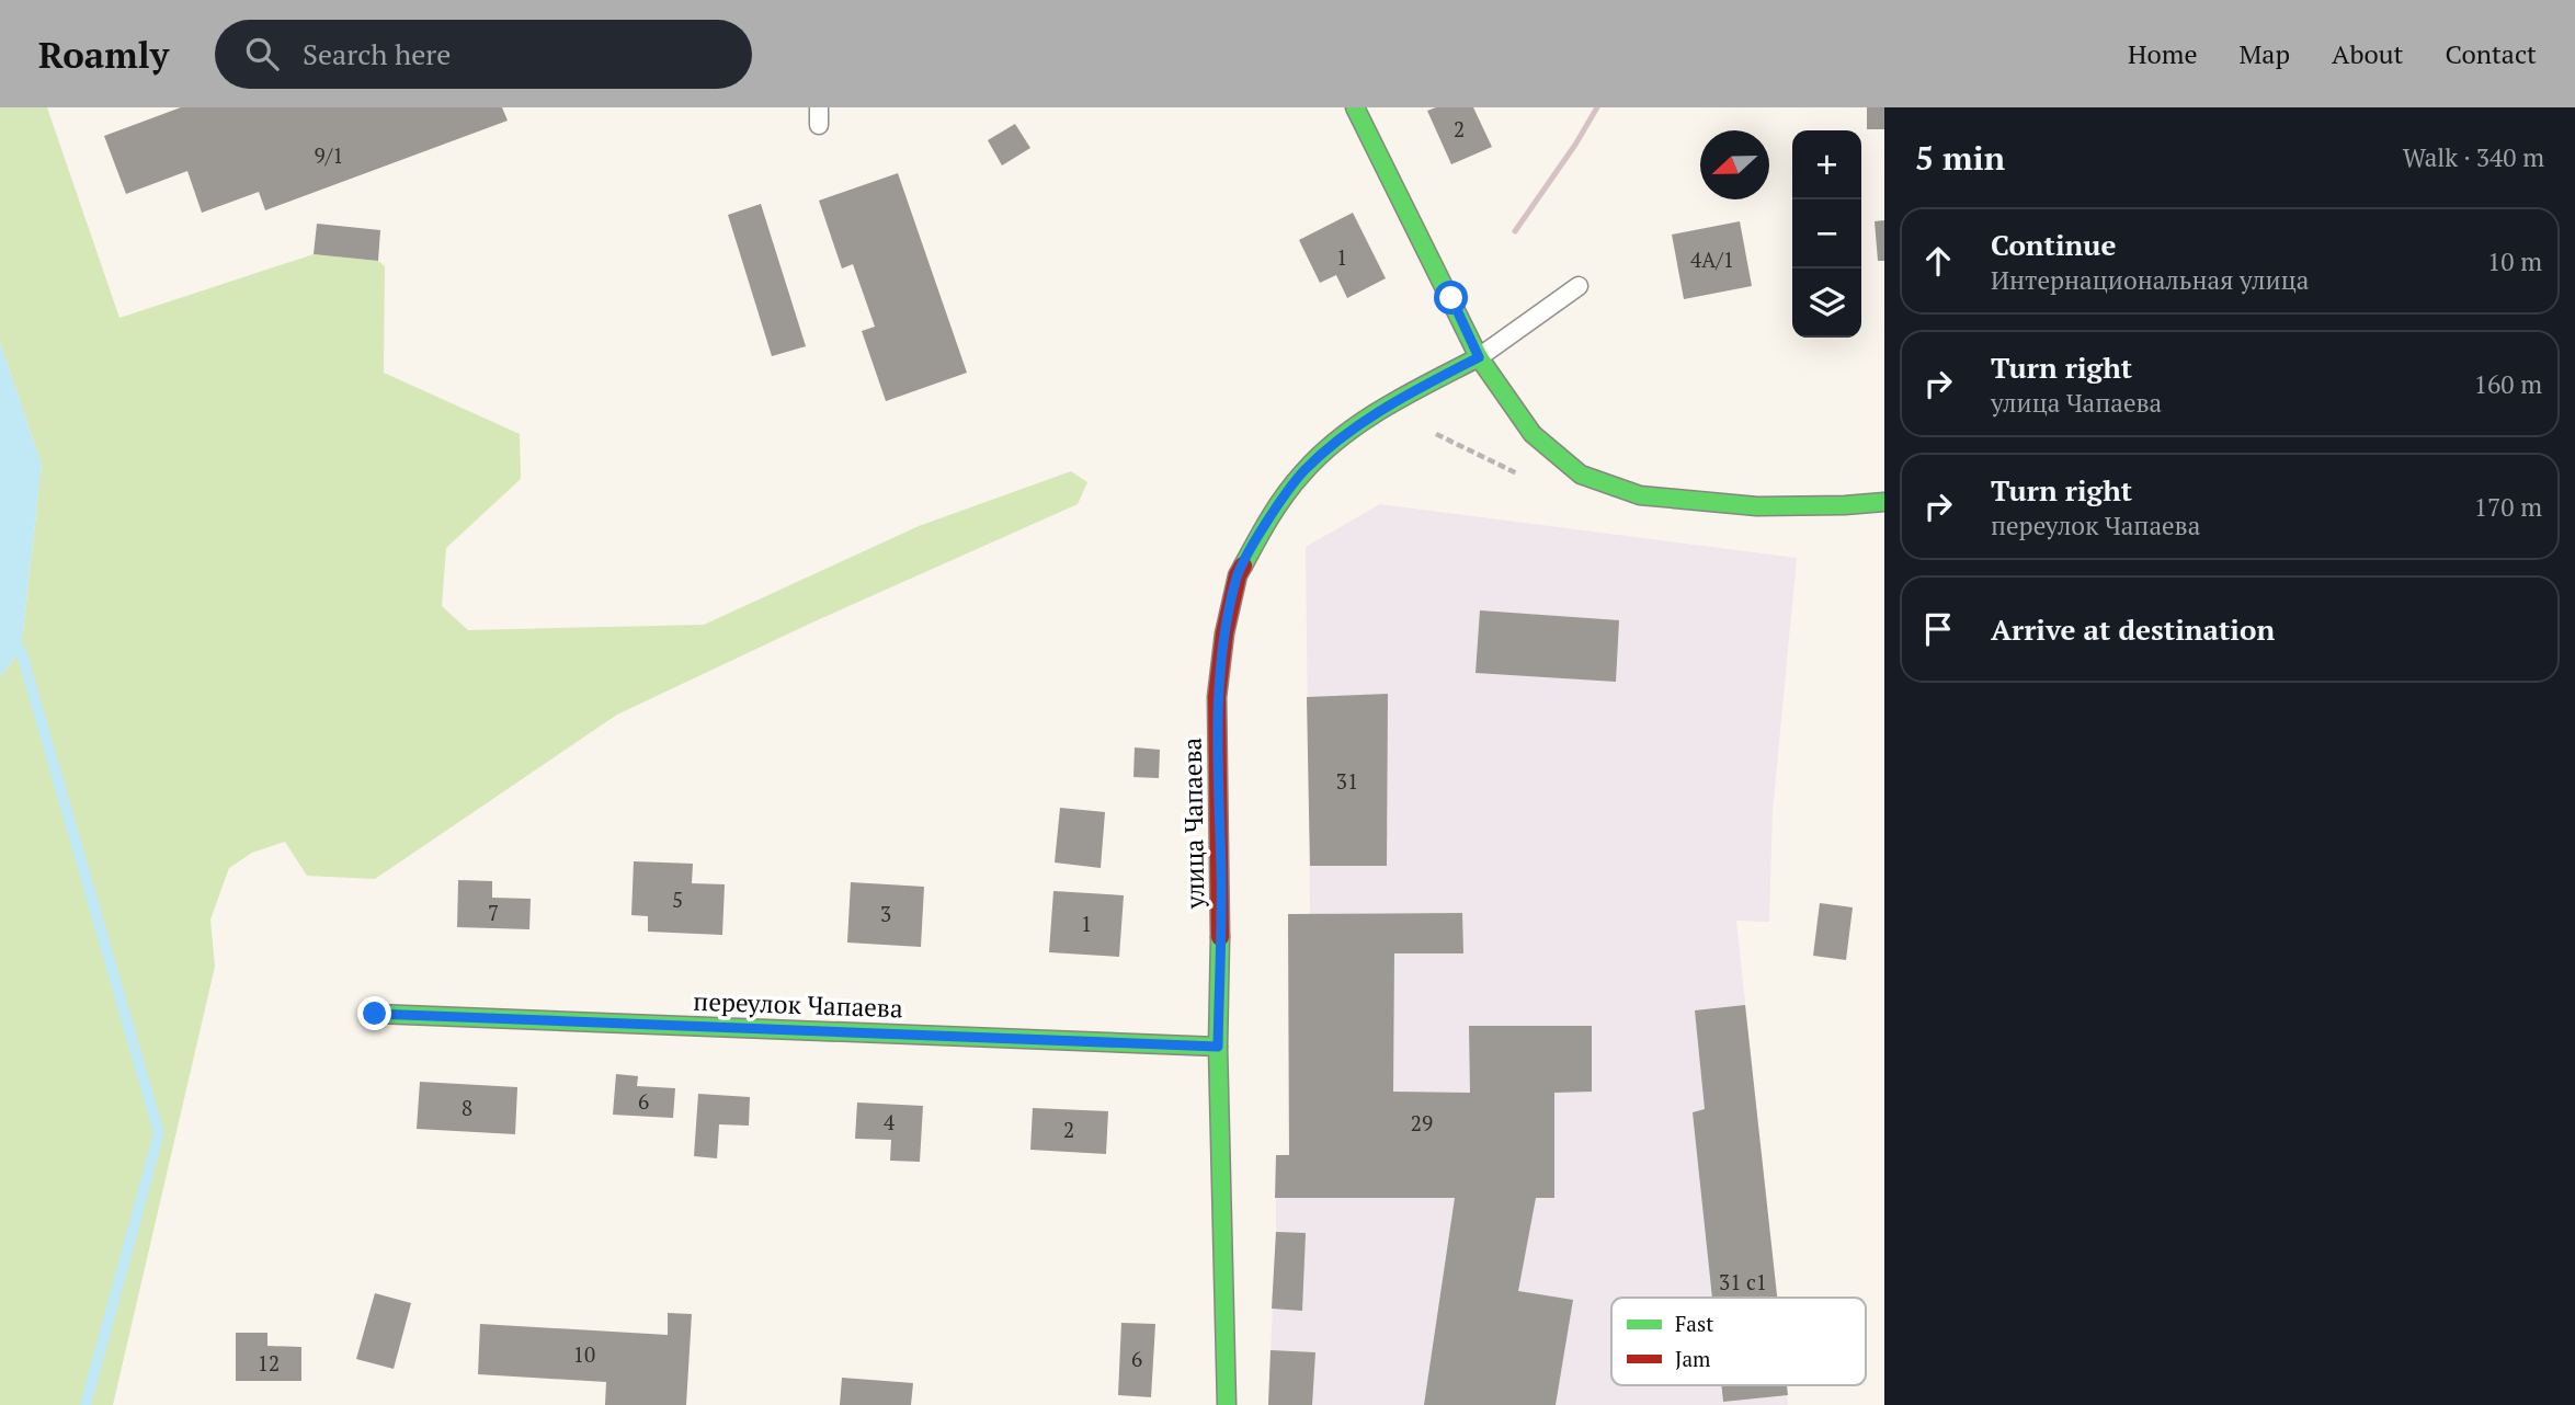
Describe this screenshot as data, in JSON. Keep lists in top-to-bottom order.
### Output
{
  "streets": {
    "street": ["улица Чапаева", "переулок Чапаева"]
  },
  "crossings": [
    ["улица Чапаева", "переулок Чапаева"]
  ],
  "house_numbers": [
    "2",
    "9/1",
    "1",
    "4А/1",
    "31",
    "5",
    "7",
    "3",
    "1",
    "6",
    "8",
    "4",
    "29",
    "2",
    "31 с1",
    "10",
    "6",
    "12"
  ],
  "legend": ["Fast", "Jam"],
  "north": "left",
  "page": {
    "header": "Roamly",
    "search": "Search here",
    "nav": [
      "Home",
      "Map",
      "About",
      "Contact"
    ],
    "heading": ["5 min", "Walk · 340 m"],
    "map_buttons": ["+", "−"],
    "list": [
      ["Continue", "Интернациональная улица", "10 m"],
      ["Turn right", "улица Чапаева", "160 m"],
      ["Turn right", "переулок Чапаева", "170 m"],
      "Arrive at destination"
    ]
  }
}
